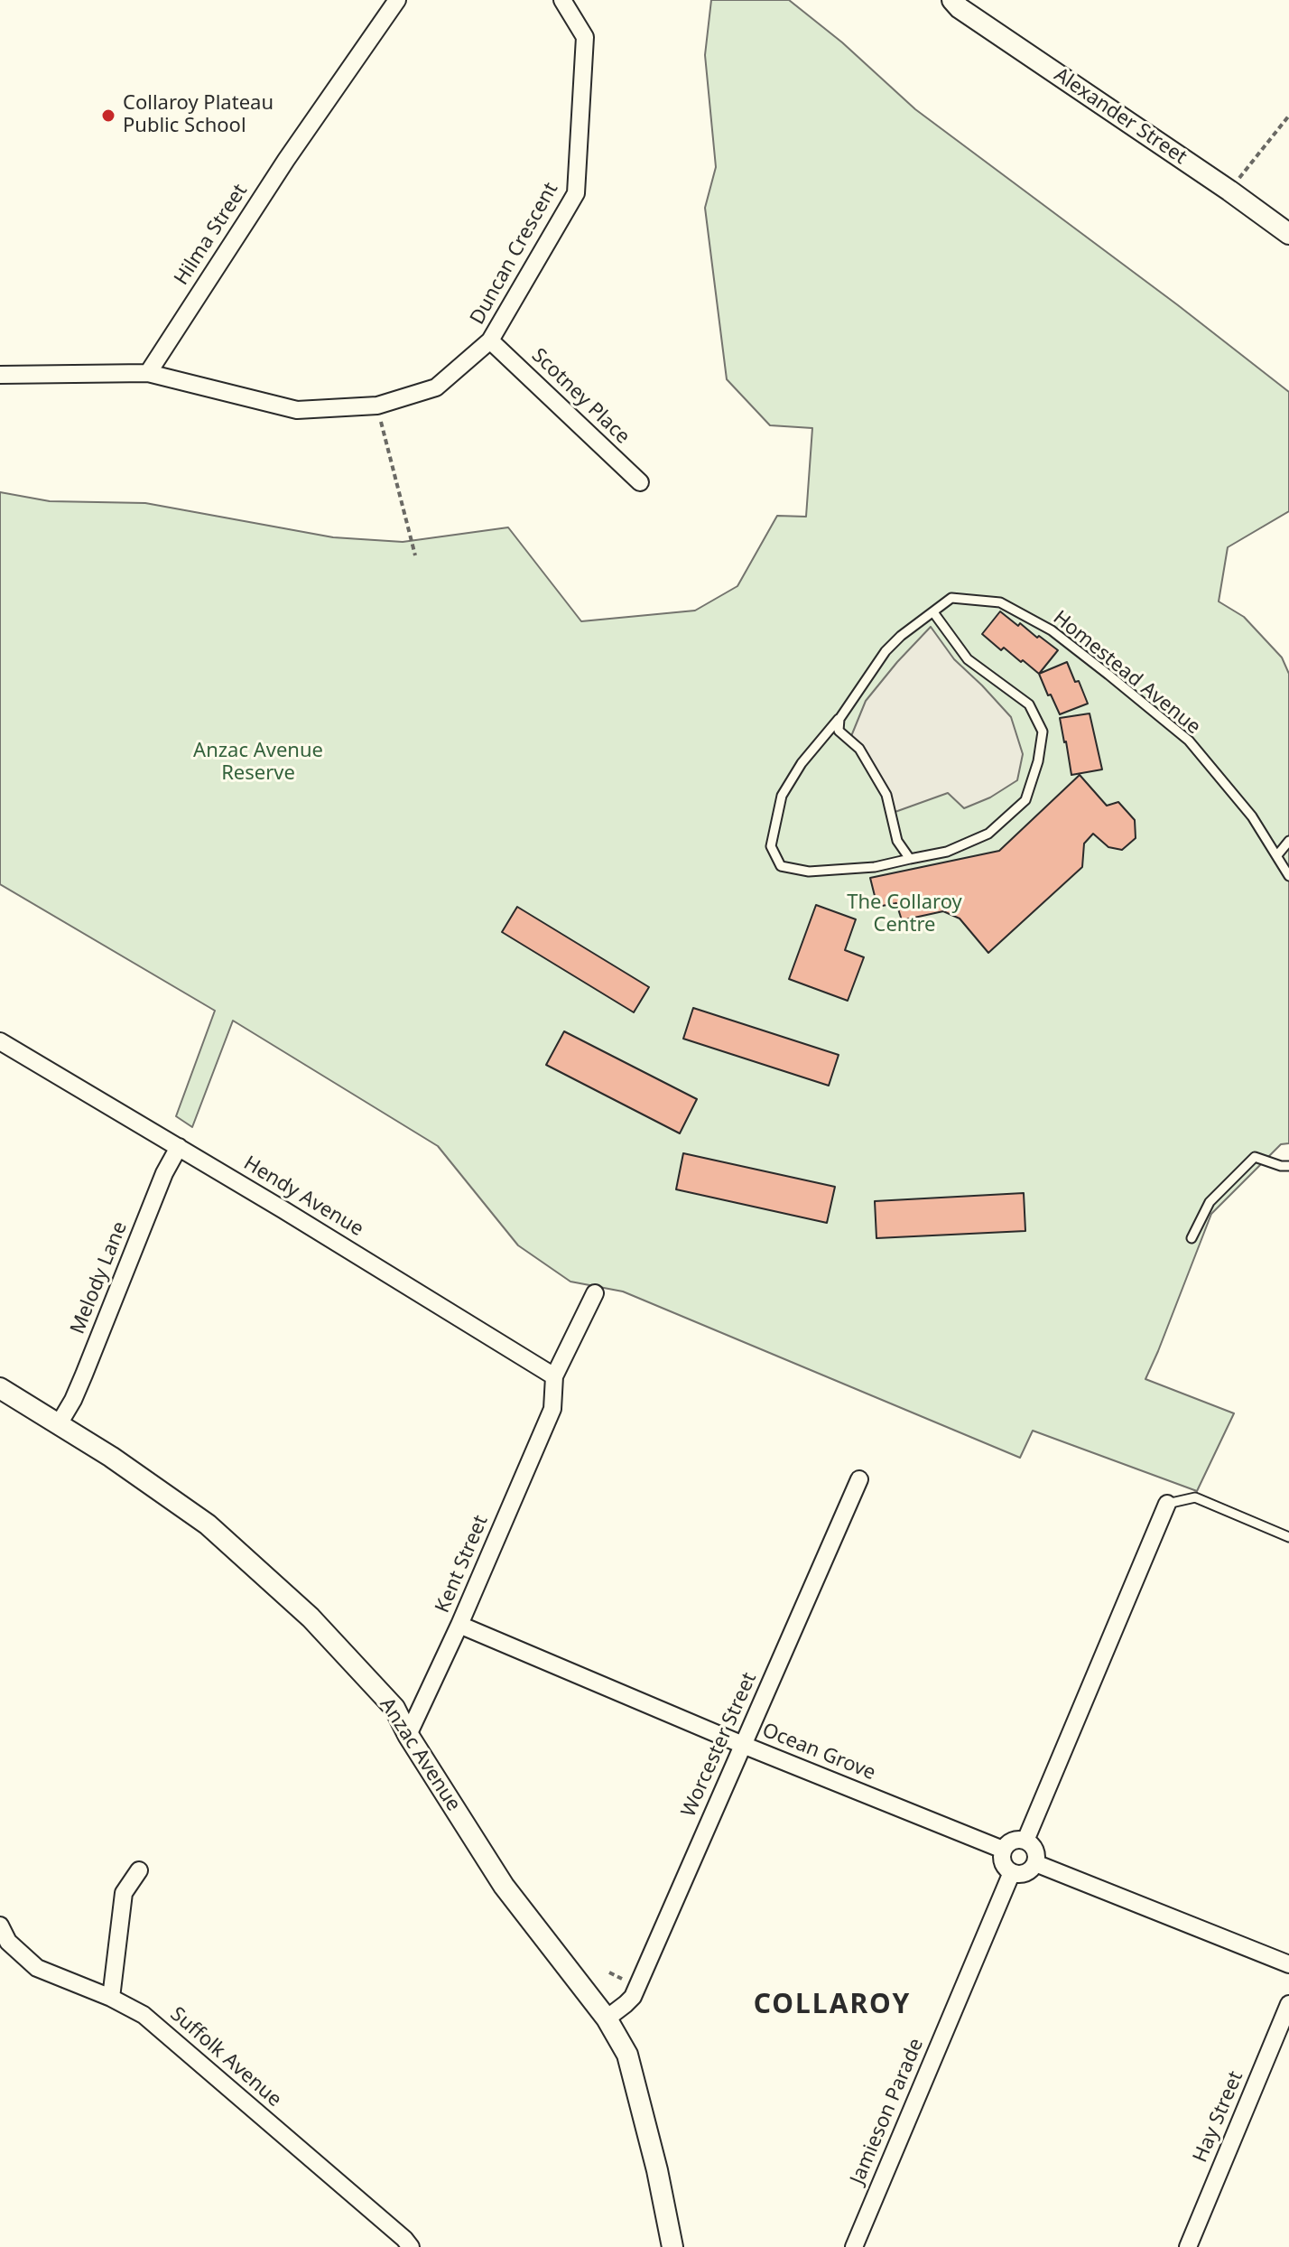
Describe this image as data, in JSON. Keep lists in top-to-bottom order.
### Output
{
  "streets": {
    "street": [
      "Alexander Street",
      "Hilma Street",
      "Duncan Crescent",
      "Scotney Place",
      "Hendy Avenue",
      "Melody Lane",
      "Kent Street",
      "Worcester Street",
      "Ocean Grove",
      "Anzac Avenue",
      "Suffolk Avenue",
      "Jamieson Parade",
      "Hay Street"
    ],
    "lane": ["Homestead Avenue"]
  },
  "crossings": [
    ["Hilma Street", "Duncan Crescent"],
    ["Duncan Crescent", "Scotney Place"],
    ["Hendy Avenue", "Melody Lane"],
    ["Hendy Avenue", "Kent Street"],
    ["Melody Lane", "Anzac Avenue"],
    ["Kent Street", "Ocean Grove"],
    ["Kent Street", "Anzac Avenue"],
    ["Worcester Street", "Ocean Grove"],
    ["Worcester Street", "Anzac Avenue"],
    ["Ocean Grove", "Jamieson Parade"]
  ],
  "districts": ["COLLAROY"],
  "parks": ["Anzac Avenue Reserve", "The Collaroy Centre"],
  "places": ["Collaroy Plateau Public School"]
}
